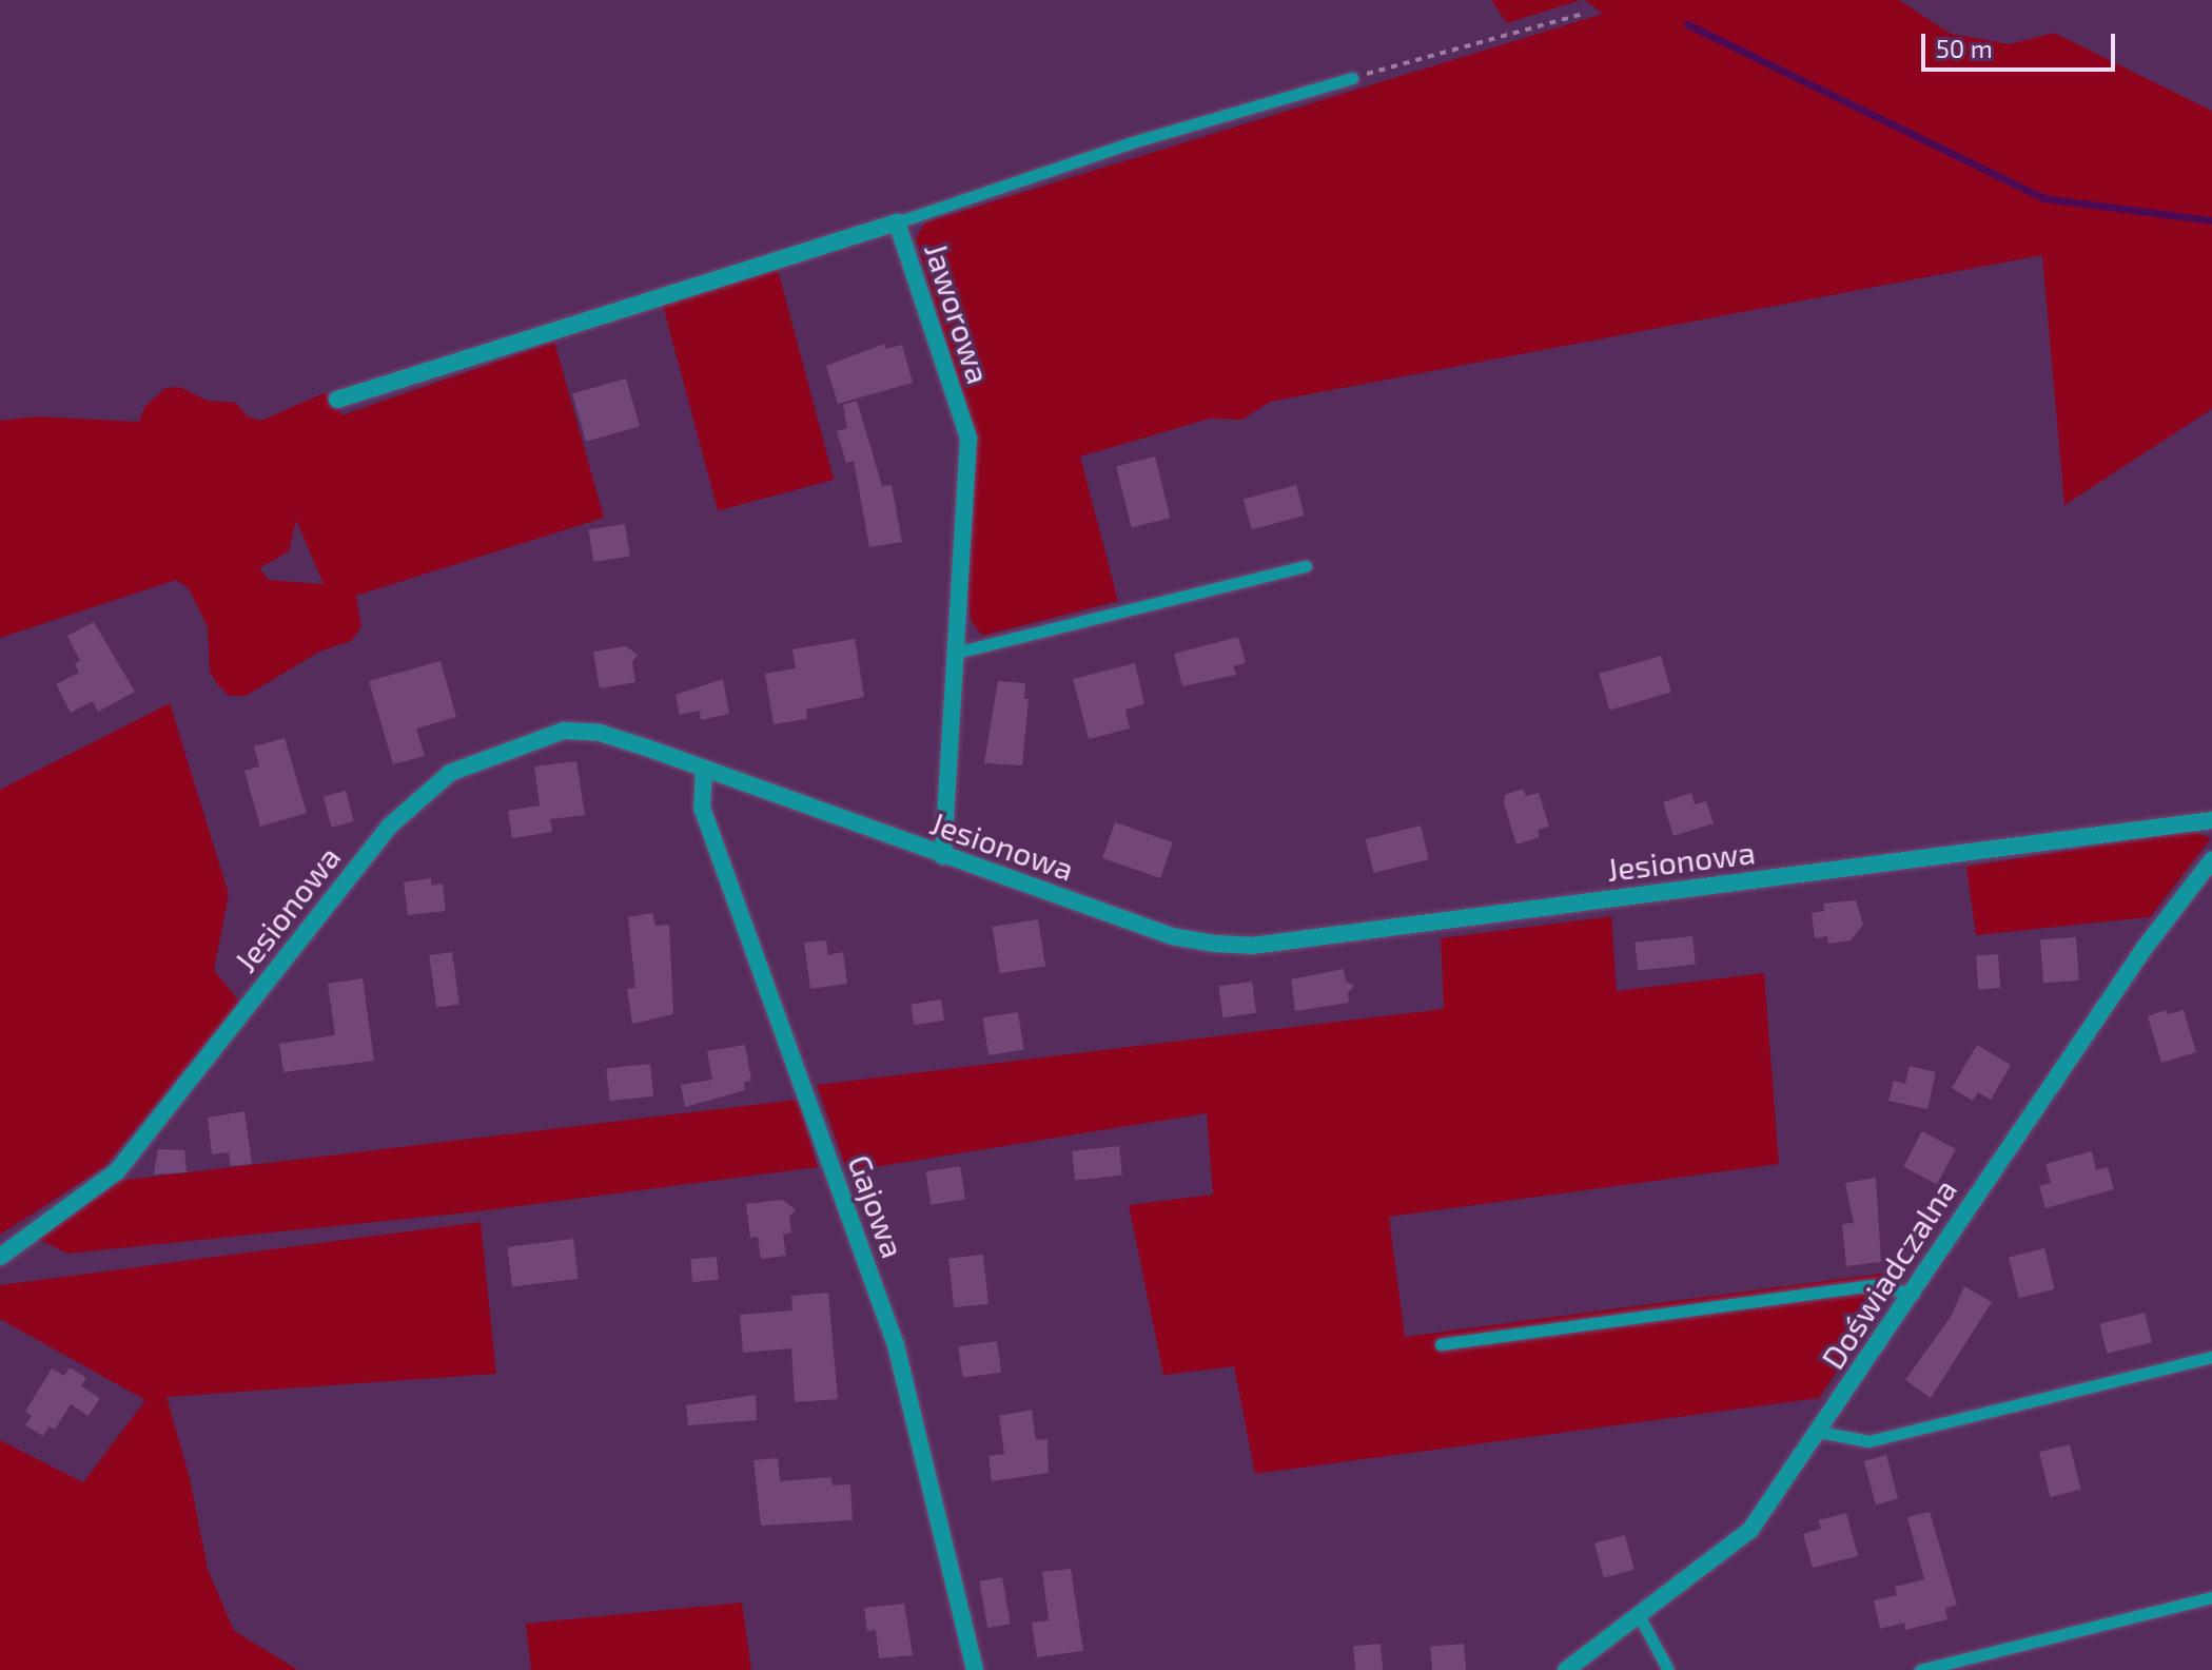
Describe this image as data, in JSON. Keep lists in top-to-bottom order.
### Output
{
  "streets": {
    "street": [
      "Jaworowa",
      "Jesionowa",
      "Gajowa",
      "Doświadczalna"
    ]
  },
  "crossings": [
    ["Jaworowa", "Jesionowa"],
    ["Jesionowa", "Gajowa"]
  ],
  "scale_bar": "50 m"
}
